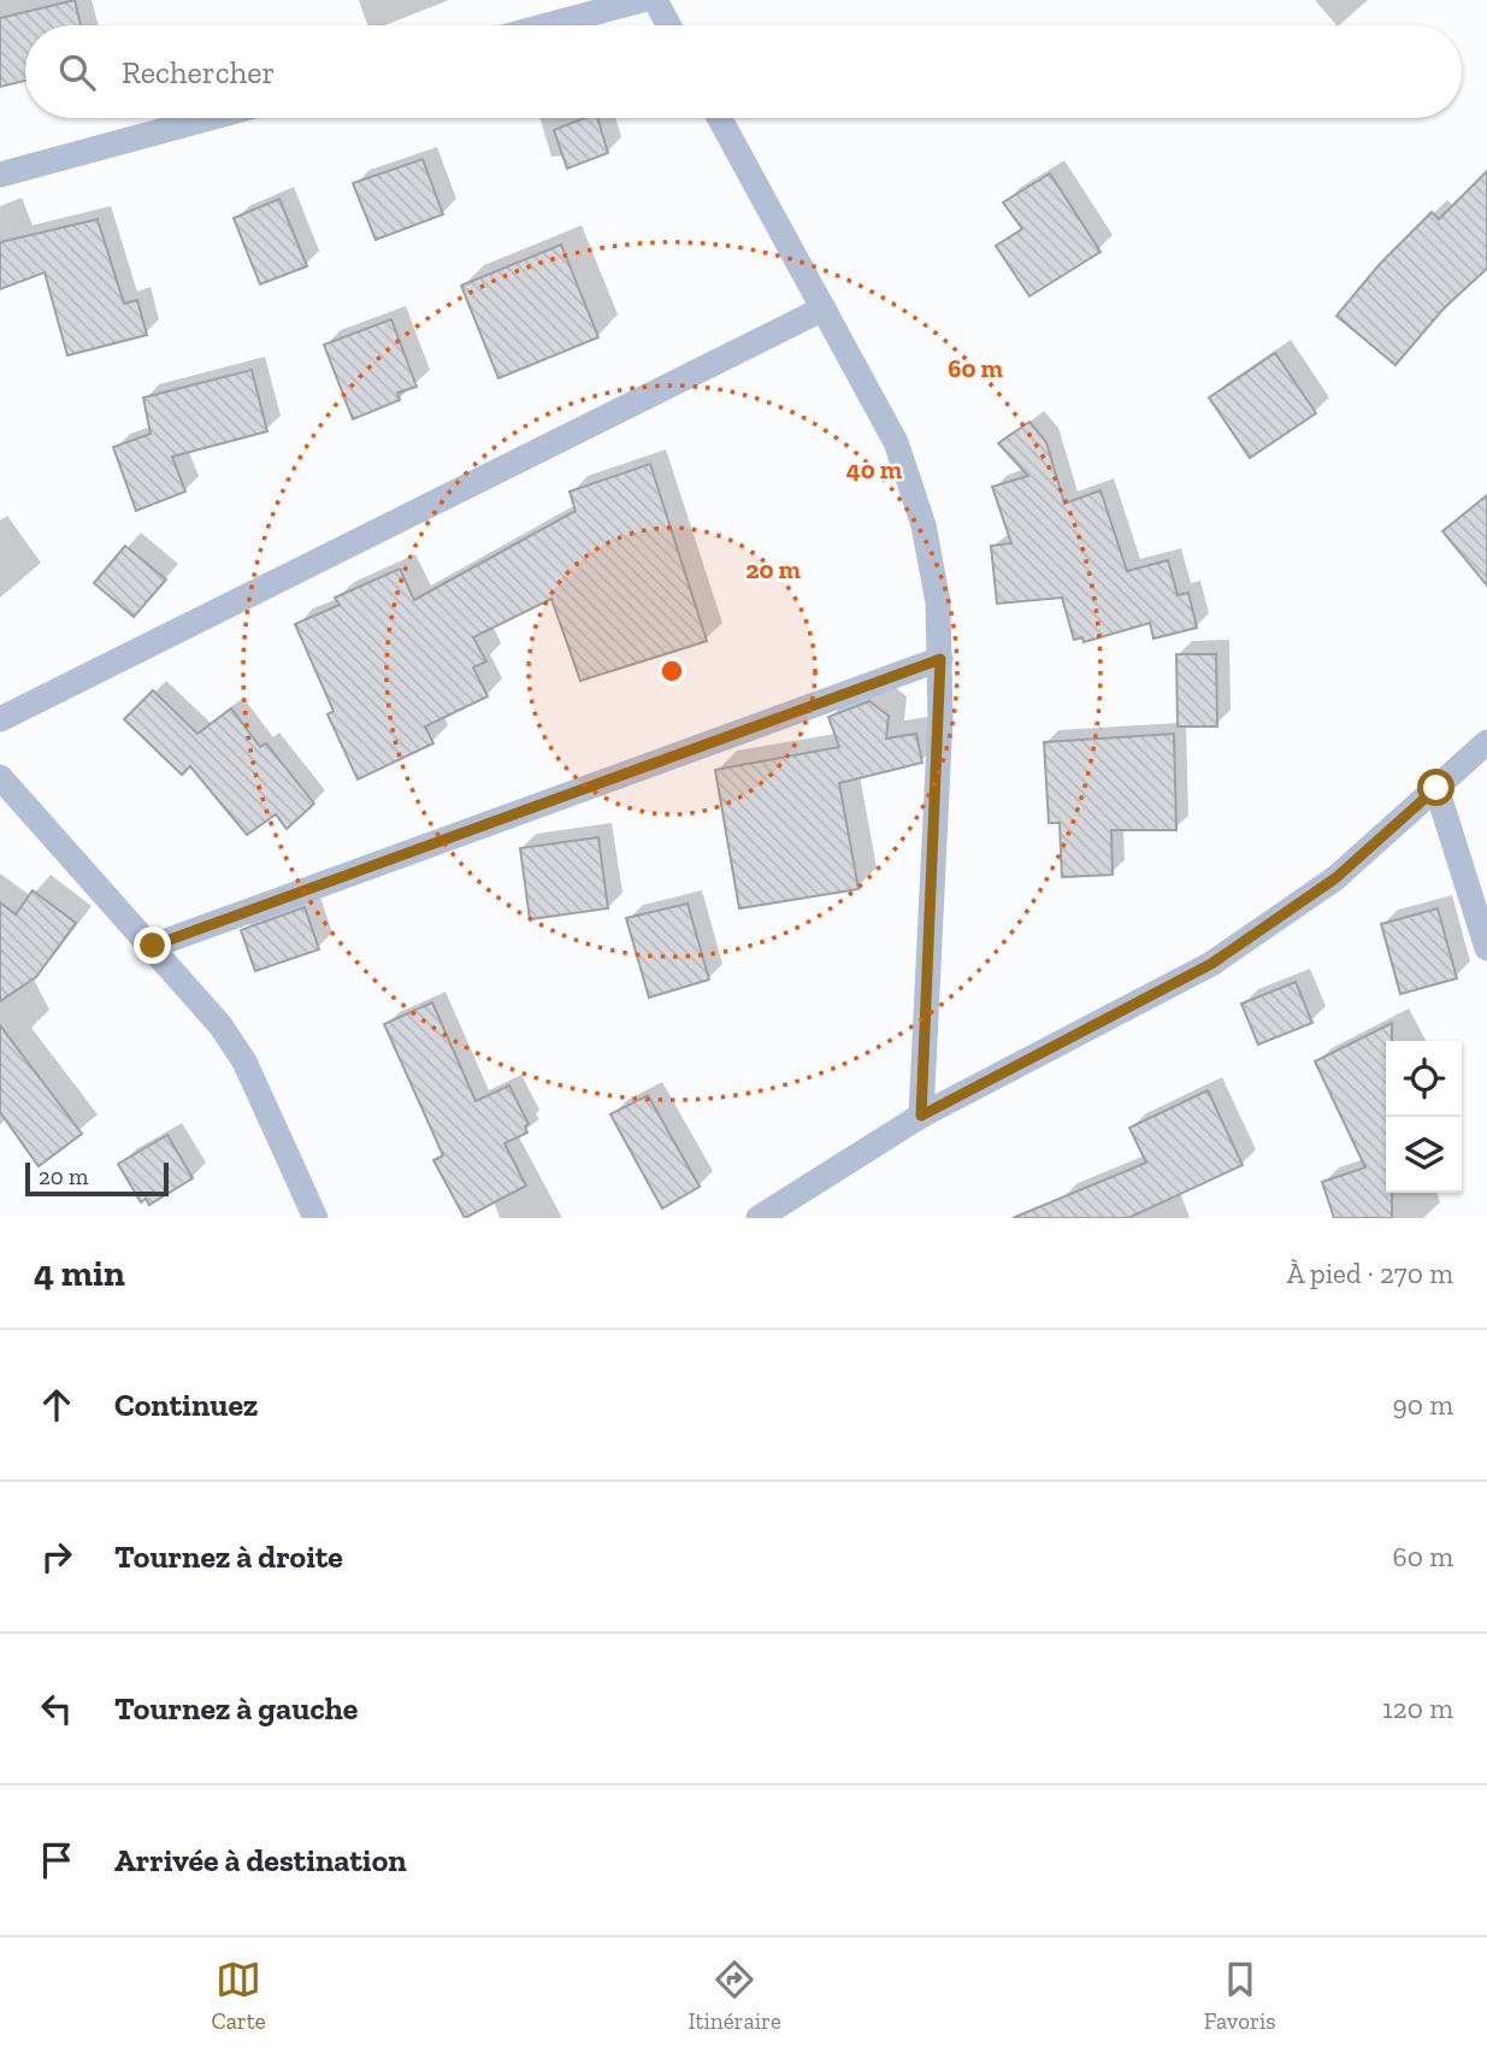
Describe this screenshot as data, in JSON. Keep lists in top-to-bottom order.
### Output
{
  "scale_bar": "20 m",
  "page": {
    "search": "Rechercher",
    "scale": "20 m",
    "heading": ["4 min", "À pied · 270 m"],
    "list": [
      ["Continuez", "90 m"],
      ["Tournez à droite", "60 m"],
      ["Tournez à gauche", "120 m"],
      "Arrivée à destination"
    ],
    "nav": ["Carte", "Itinéraire", "Favoris"]
  },
  "rings": ["60 m", "40 m", "20 m"]
}
